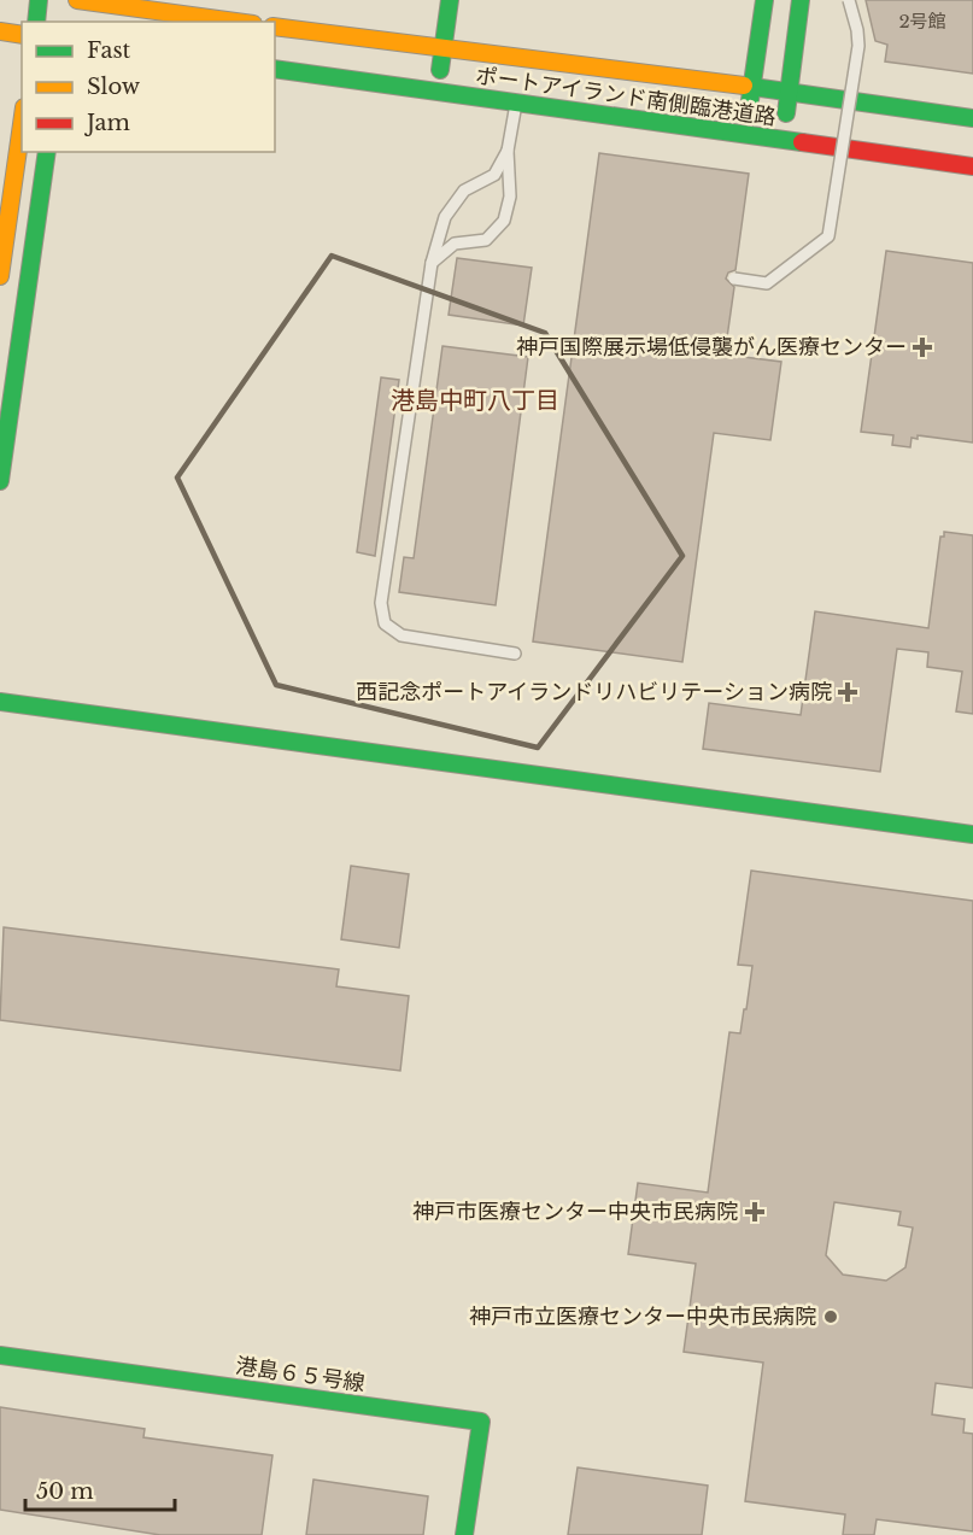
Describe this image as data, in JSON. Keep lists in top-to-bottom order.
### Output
{
  "streets": {
    "street": ["ポートアイランド南側臨港道路", "港島６５号線"]
  },
  "districts": ["港島中町八丁目"],
  "places": {
    "health": ["神戸国際展示場低侵襲がん医療センター", "西記念ポートアイランドリハビリテーション病院", "神戸市医療センター中央市民病院"],
    "other": ["神戸市立医療センター中央市民病院"]
  },
  "house_numbers": ["2号館"],
  "legend": ["Fast", "Slow", "Jam"],
  "scale_bar": "50 m"
}
